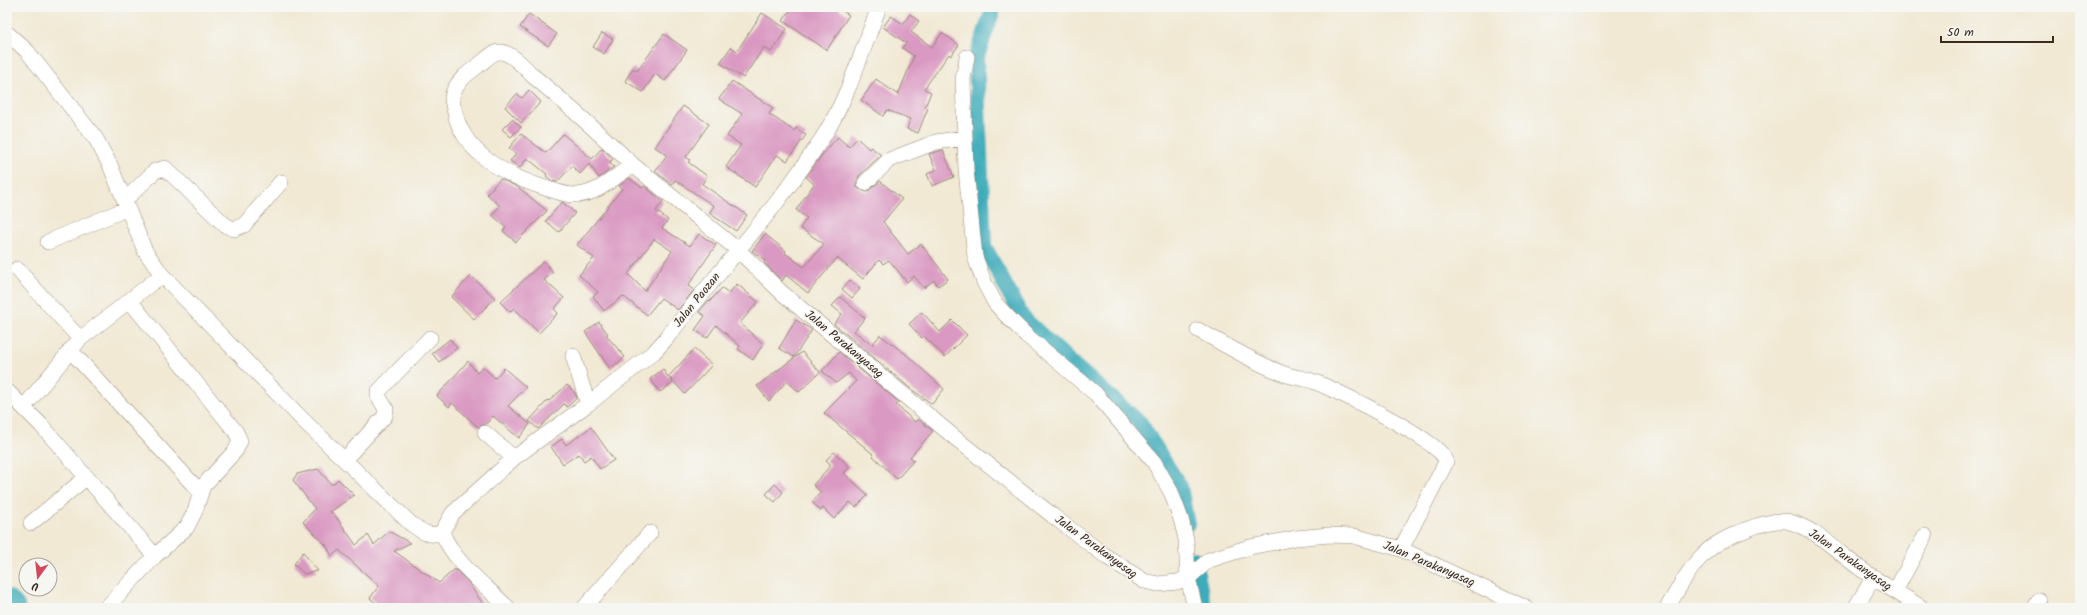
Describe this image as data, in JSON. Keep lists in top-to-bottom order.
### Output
{
  "streets": {
    "street": ["Jalan Paozan", "Jalan Parakanyasag"]
  },
  "crossings": [
    ["Jalan Paozan", "Jalan Parakanyasag"]
  ],
  "scale_bar": "50 m",
  "north": "bottom"
}
